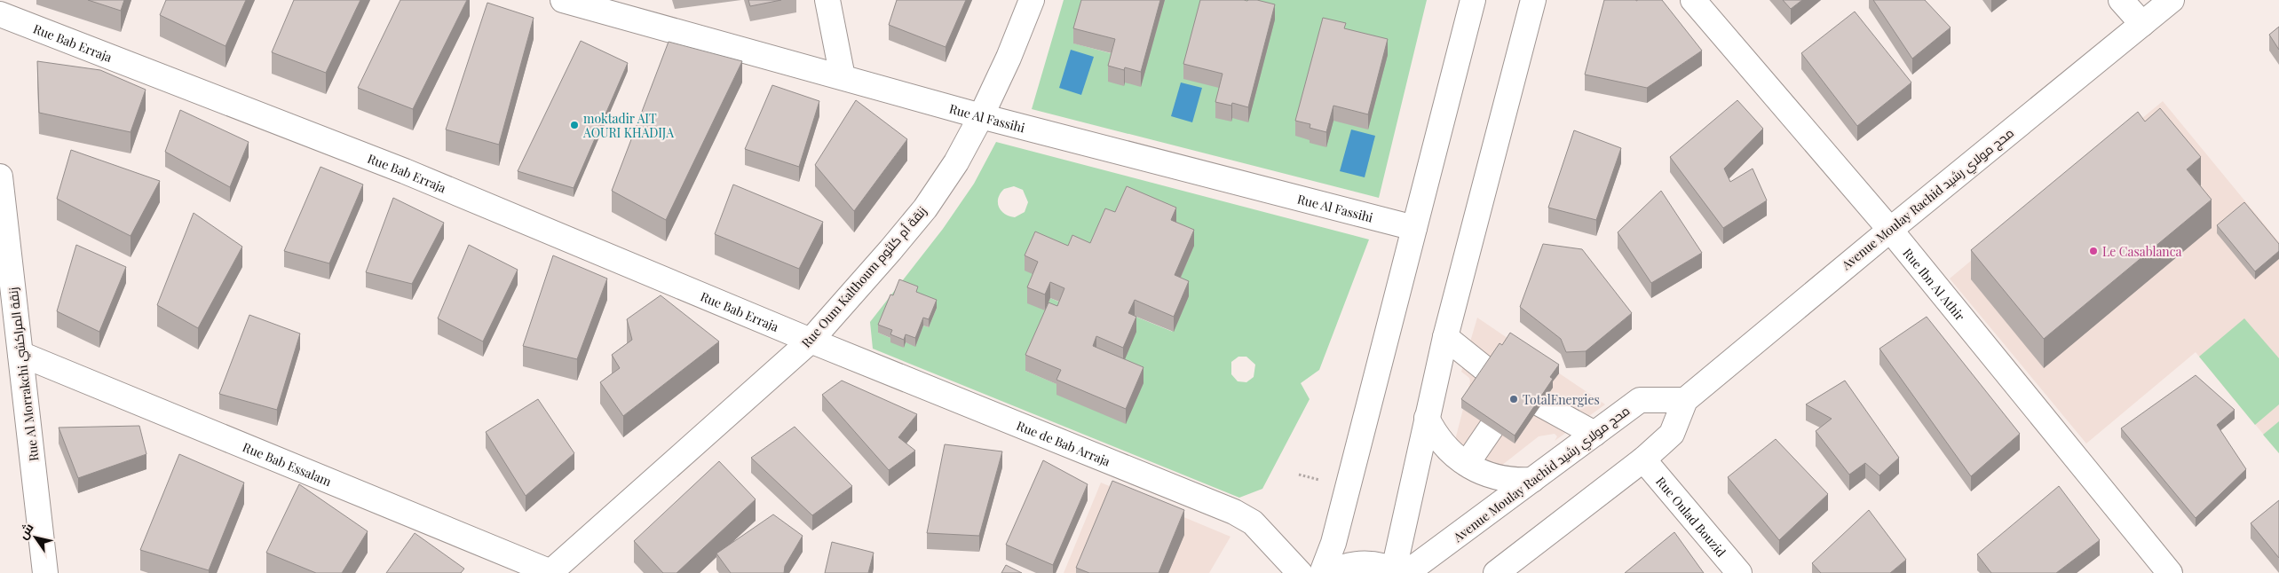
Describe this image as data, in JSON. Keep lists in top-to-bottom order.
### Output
{
  "streets": {
    "street": [
      "Rue Bab Erraja",
      "Rue Al Fassihi",
      "Avenue Moulay Rachid محج مولاي رشيد",
      "Rue Oum Kalthoum زنقة أم كلثوم",
      "Rue Ibn Al Athir",
      "Rue Al Morrakchi زنقة المراكشي",
      "Rue de Bab Arraja",
      "Rue Bab Essalam",
      "Rue Oulad Bouzid"
    ]
  },
  "crossings": [
    ["Rue Bab Erraja", "Rue Oum Kalthoum زنقة أم كلثوم"],
    ["Rue Bab Erraja", "Rue de Bab Arraja"],
    ["Rue Al Fassihi", "Rue Oum Kalthoum زنقة أم كلثوم"],
    ["Avenue Moulay Rachid محج مولاي رشيد", "Rue Ibn Al Athir"],
    ["Avenue Moulay Rachid محج مولاي رشيد", "Rue Oulad Bouzid"],
    ["Rue Oum Kalthoum زنقة أم كلثوم", "Rue de Bab Arraja"],
    ["Rue Oum Kalthoum زنقة أم كلثوم", "Rue Bab Essalam"],
    ["Rue Al Morrakchi زنقة المراكشي", "Rue Bab Essalam"]
  ],
  "places": ["moktadir AIT AOURI KHADIJA", "Le Casablanca", "TotalEnergies"],
  "north": "top left"
}
